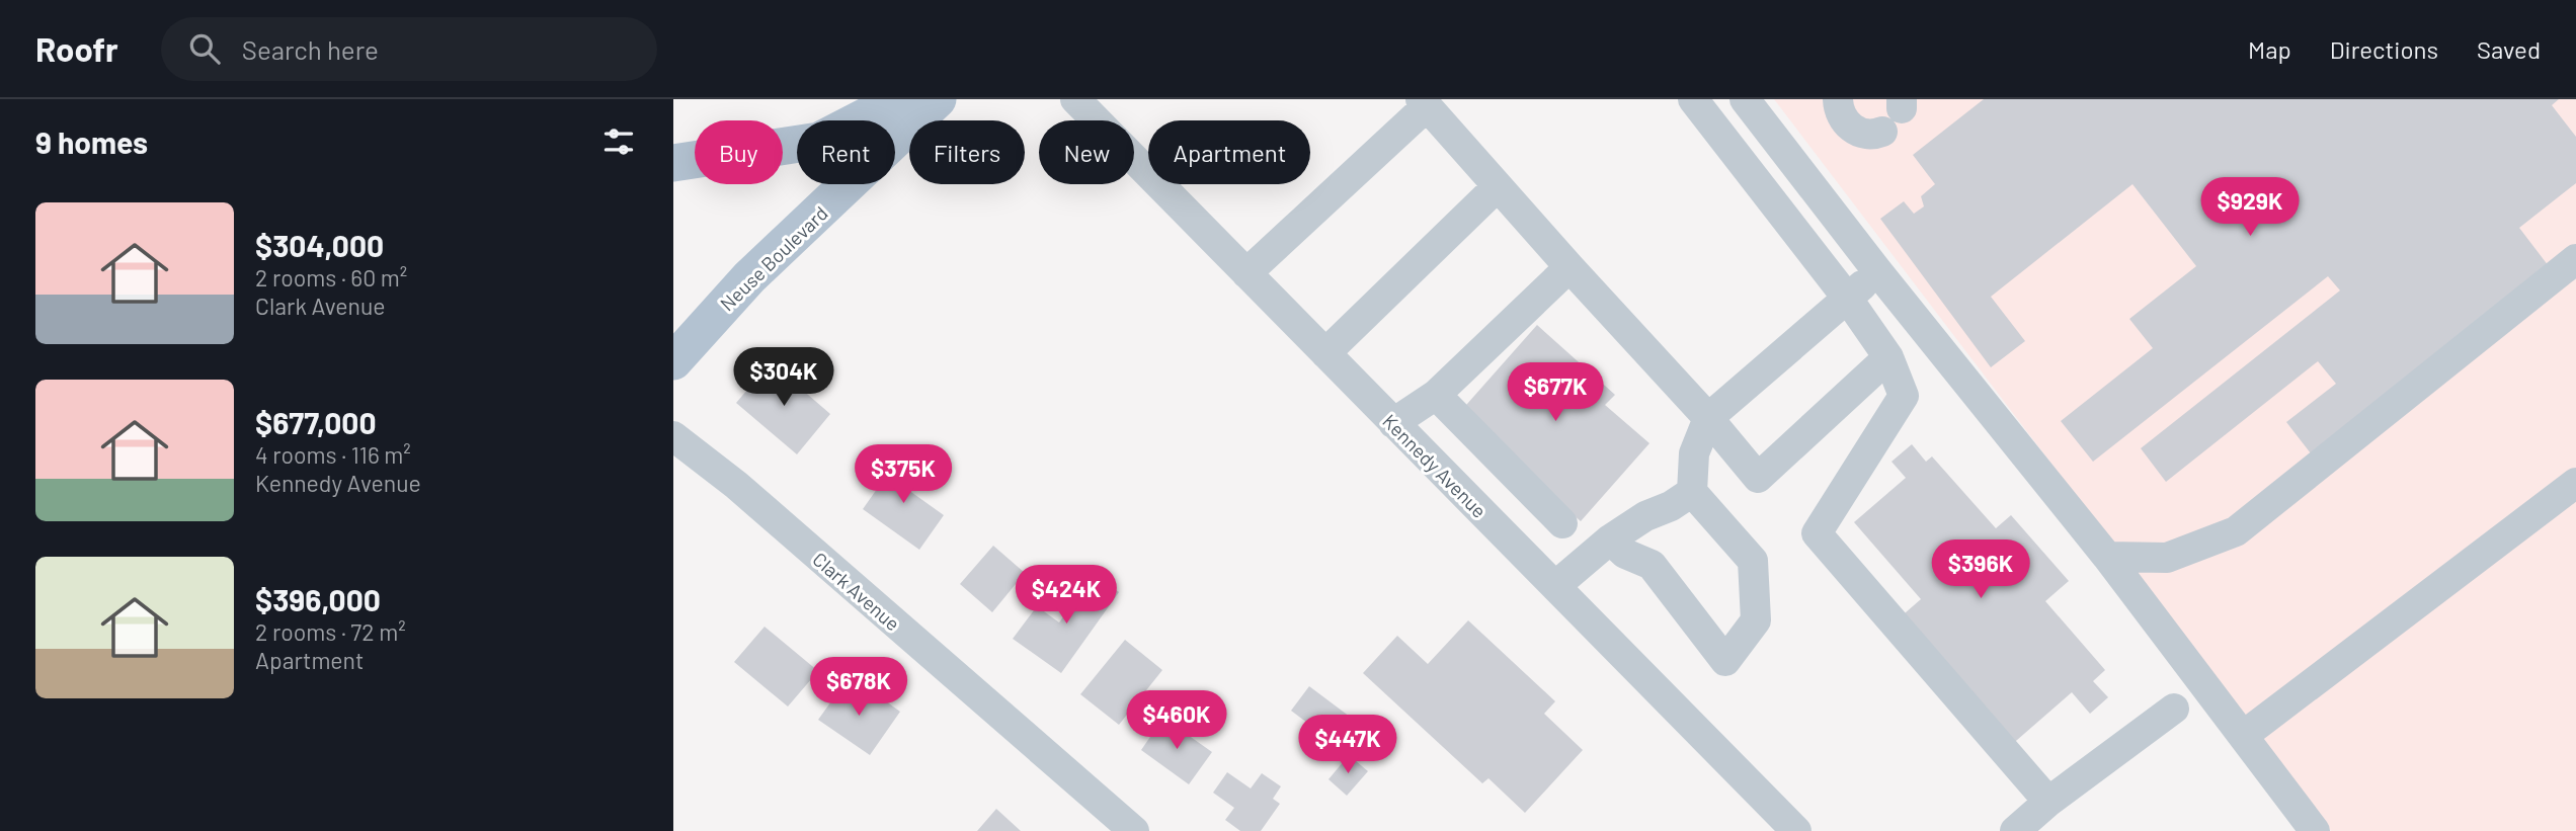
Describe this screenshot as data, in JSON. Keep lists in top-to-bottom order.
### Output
{
  "streets": {
    "main road": ["Neuse Boulevard"],
    "street": ["Kennedy Avenue", "Clark Avenue"]
  },
  "page": {
    "header": "Roofr",
    "search": "Search here",
    "nav": ["Map", "Directions", "Saved"],
    "heading": "9 homes",
    "chip": [
      "Buy",
      "Rent",
      "Filters",
      "New",
      "Apartment"
    ],
    "price": [
      "$929K",
      "$304K",
      "$677K",
      "$375K",
      "$396K",
      "$424K",
      "$678K",
      "$460K",
      "$447K"
    ],
    "list": [
      {
        "name": "$304,000",
        "note": "2 rooms · 60 m² · Clark Avenue"
      },
      {
        "name": "$677,000",
        "note": "4 rooms · 116 m² · Kennedy Avenue"
      },
      {
        "name": "$396,000",
        "note": "2 rooms · 72 m² · Apartment"
      }
    ]
  }
}
